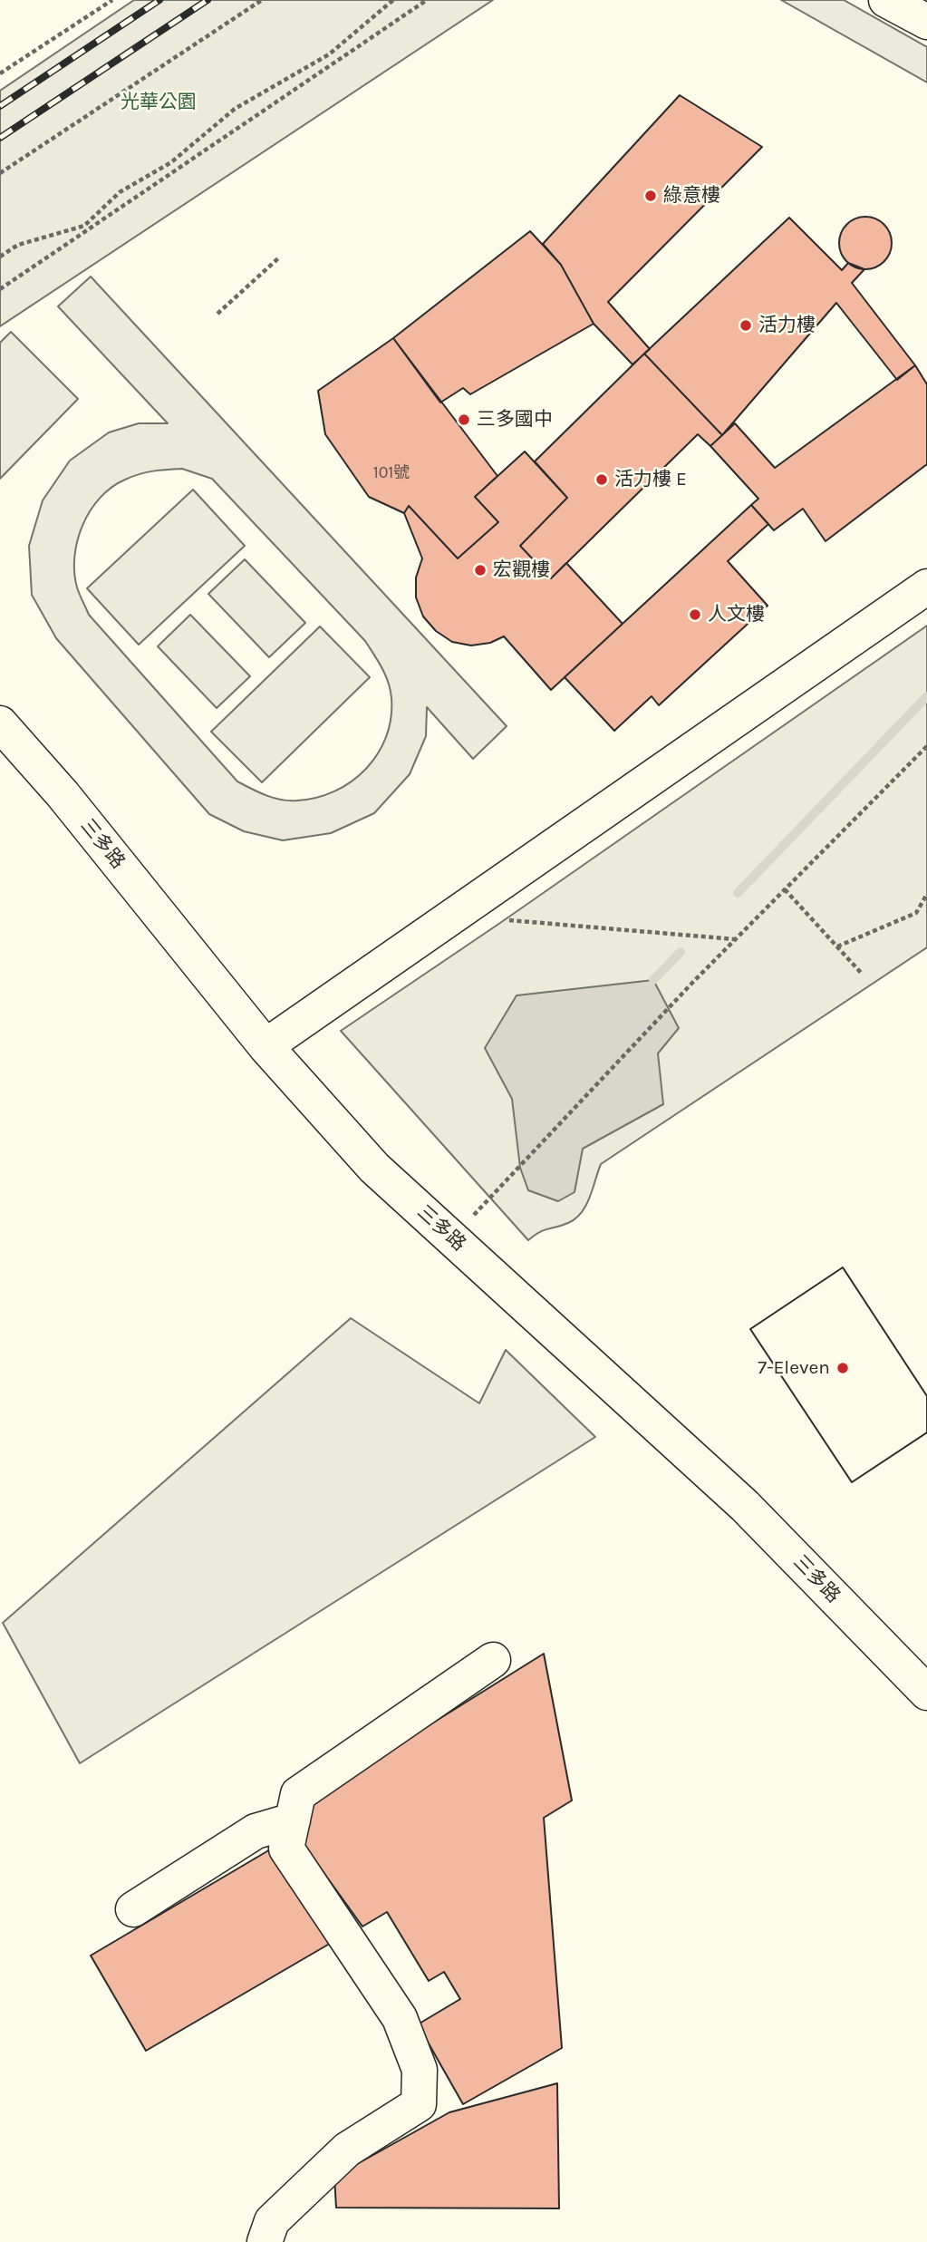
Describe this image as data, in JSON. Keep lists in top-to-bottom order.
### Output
{
  "streets": {
    "street": ["三多路"]
  },
  "parks": ["光華公園"],
  "places": [
    "綠意樓",
    "活力樓",
    "三多國中",
    "活力樓 E",
    "宏觀樓",
    "人文樓",
    "7-Eleven"
  ],
  "house_numbers": ["101號"]
}
